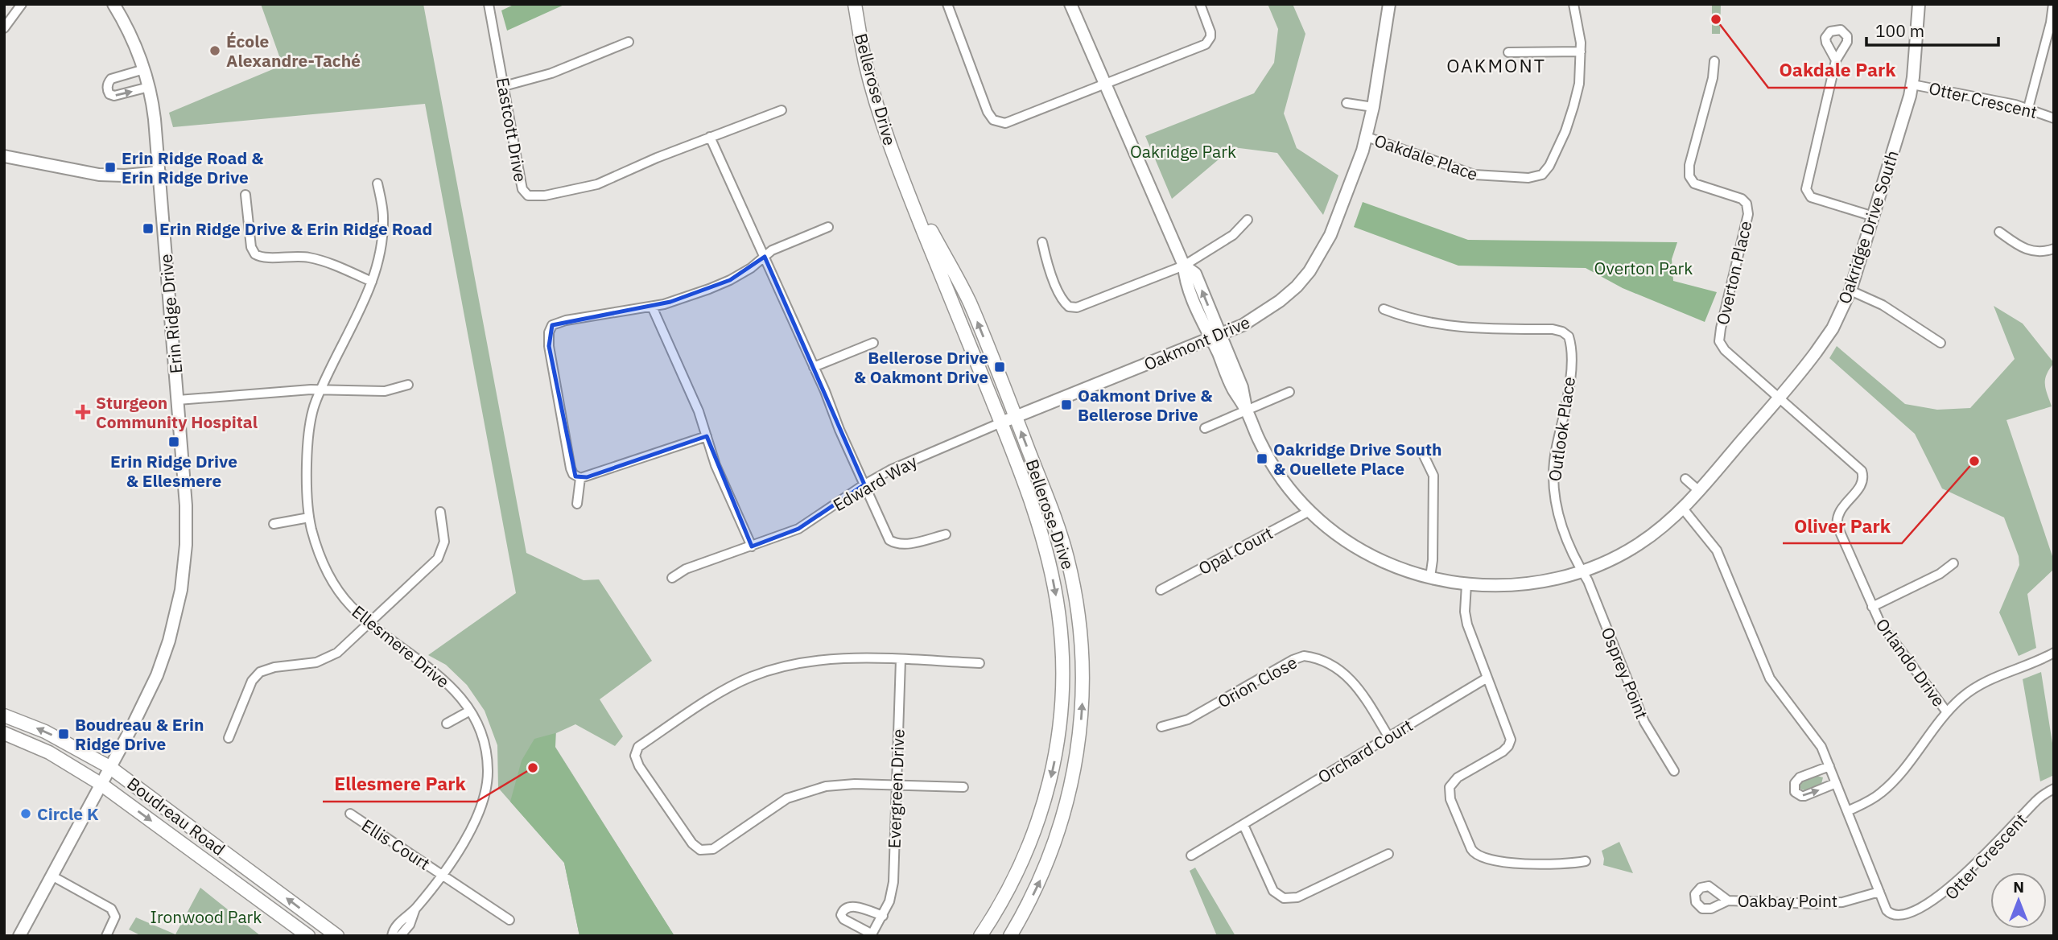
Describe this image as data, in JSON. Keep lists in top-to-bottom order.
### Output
{
  "streets": {
    "main road": ["Bellerose Drive", "Boudreau Road"],
    "street": [
      "Otter Crescent",
      "Eastcott Drive",
      "Oakdale Place",
      "Oakridge Drive South",
      "Overton Place",
      "Erin Ridge Drive",
      "Oakmont Drive",
      "Outlook Place",
      "Edward Way",
      "Opal Court",
      "Ellesmere Drive",
      "Orlando Drive",
      "Osprey Point",
      "Orion Close",
      "Orchard Court",
      "Evergreen Drive",
      "Ellis Court",
      "Oakbay Point"
    ]
  },
  "crossings": [
    ["Bellerose Drive", "Oakmont Drive"],
    ["Bellerose Drive", "Edward Way"],
    ["Otter Crescent", "Oakridge Drive South"],
    ["Otter Crescent", "Oakbay Point"],
    ["Oakdale Place", "Oakmont Drive"],
    ["Oakridge Drive South", "Overton Place"],
    ["Oakridge Drive South", "Oakmont Drive"],
    ["Oakridge Drive South", "Outlook Place"],
    ["Oakridge Drive South", "Opal Court"],
    ["Oakridge Drive South", "Orlando Drive"],
    ["Oakridge Drive South", "Osprey Point"],
    ["Overton Place", "Orlando Drive"],
    ["Erin Ridge Drive", "Boudreau Road"],
    ["Oakmont Drive", "Edward Way"],
    ["Outlook Place", "Osprey Point"],
    ["Ellesmere Drive", "Ellis Court"],
    ["Orion Close", "Orchard Court"]
  ],
  "districts": ["OAKMONT"],
  "parks": ["Oakridge Park", "Overton Park", "Ironwood Park"],
  "places": {
    "other": [
      "Oakdale Park",
      "École Alexandre-Taché",
      "Oliver Park",
      "Ellesmere Park",
      "Circle K"
    ],
    "transit": [
      "Erin Ridge Road & Erin Ridge Drive",
      "Erin Ridge Drive & Erin Ridge Road",
      "Bellerose Drive & Oakmont Drive",
      "Oakmont Drive & Bellerose Drive",
      "Erin Ridge Drive & Ellesmere",
      "Oakridge Drive South & Ouellete Place",
      "Boudreau & Erin Ridge Drive"
    ],
    "health": ["Sturgeon Community Hospital"]
  },
  "scale_bar": "100 m",
  "north": "top"
}
